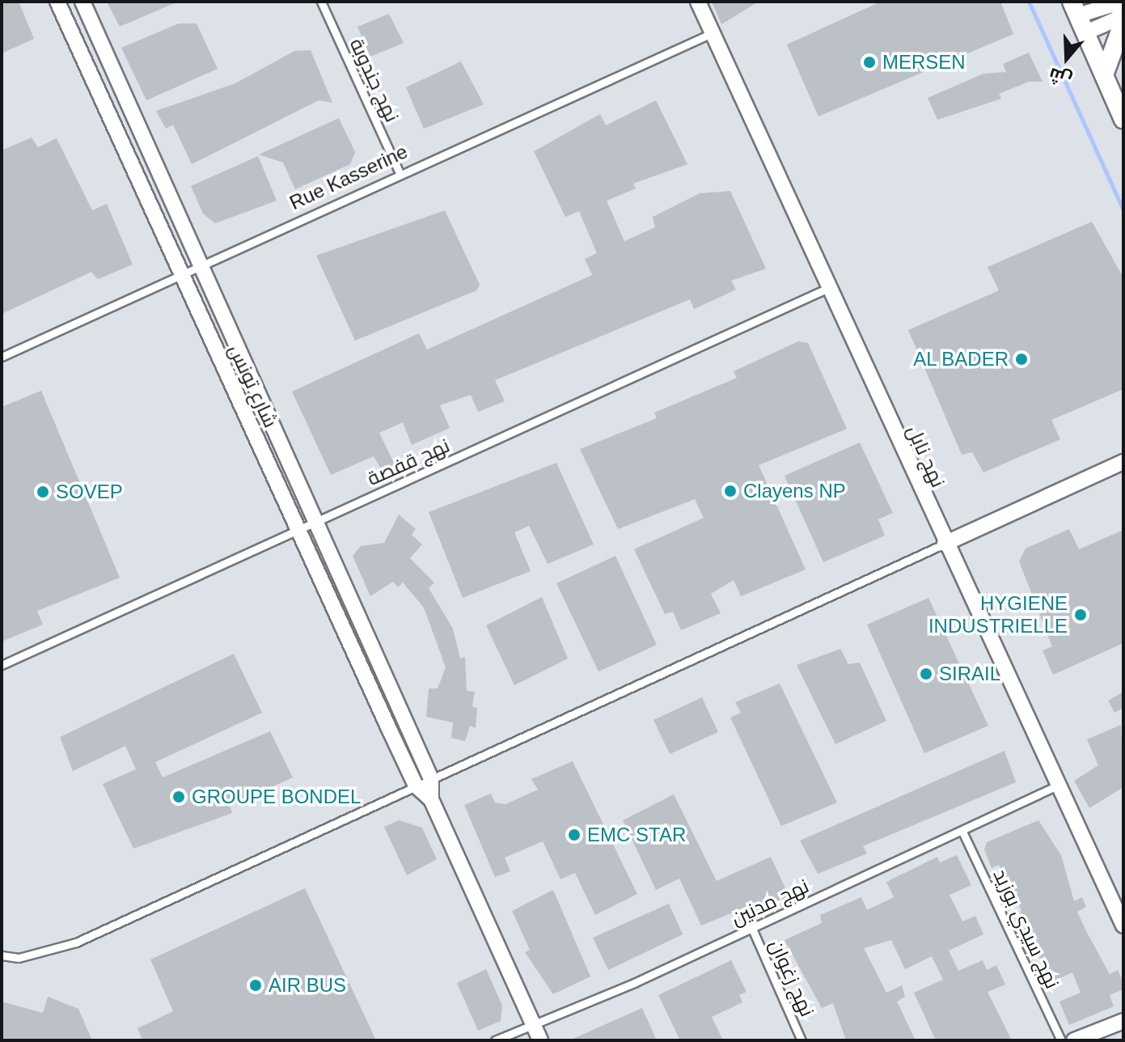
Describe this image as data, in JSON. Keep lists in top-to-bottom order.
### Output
{
  "streets": {
    "street": ["شارع تونس", "نهج نابل"],
    "lane": [
      "نهج جندوبة",
      "Rue Kasserine",
      "نهج قفصة",
      "نهج مدنين",
      "نهج سيدي بوزيد",
      "نهج زغوان"
    ]
  },
  "crossings": [
    ["نهج جندوبة", "Rue Kasserine"],
    ["Rue Kasserine", "شارع تونس"],
    ["Rue Kasserine", "نهج نابل"],
    ["شارع تونس", "نهج قفصة"],
    ["نهج نابل", "نهج قفصة"],
    ["نهج نابل", "نهج مدنين"],
    ["نهج مدنين", "نهج سيدي بوزيد"],
    ["نهج مدنين", "نهج زغوان"]
  ],
  "places": [
    "MERSEN",
    "AL BADER",
    "Clayens NP",
    "SOVEP",
    "HYGIENE INDUSTRIELLE",
    "SIRAIL",
    "GROUPE BONDEL",
    "EMC STAR",
    "AIR BUS"
  ],
  "north": "bottom"
}
